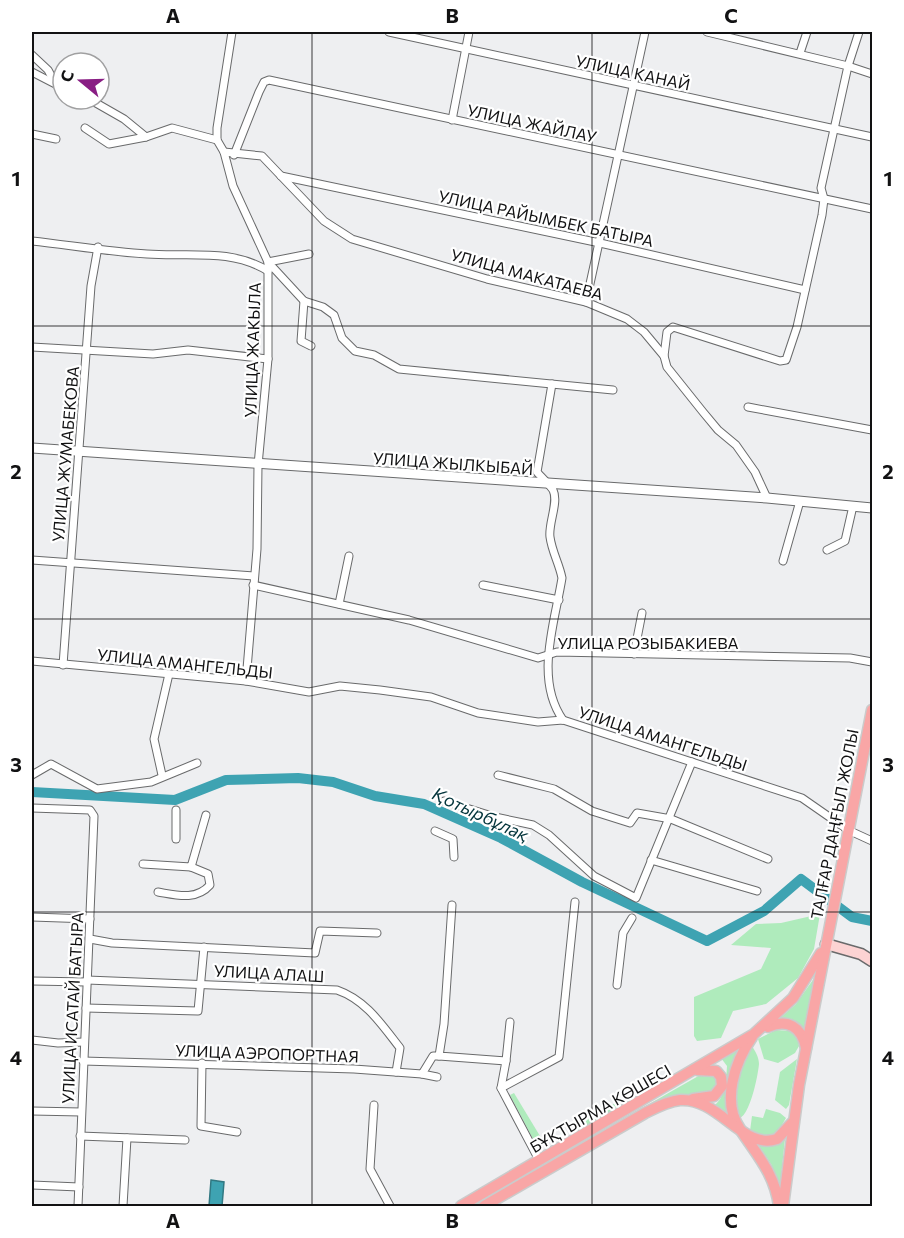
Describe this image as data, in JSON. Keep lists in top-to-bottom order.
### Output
{
  "streets": {
    "main road": ["ТАЛҒАР ДАҢҒЫЛ ЖОЛЫ", "БҰҚТЫРМА КӨШЕСІ"],
    "street": [
      "УЛИЦА КАНАЙ",
      "УЛИЦА ЖАЙЛАУ",
      "УЛИЦА РАЙЫМБЕК БАТЫРА",
      "УЛИЦА МАКАТАЕВА",
      "УЛИЦА ЖАКЫЛА",
      "УЛИЦА ЖУМАБЕКОВА",
      "УЛИЦА ЖЫЛКЫБАЙ",
      "УЛИЦА РОЗЫБАКИЕВА",
      "УЛИЦА АМАНГЕЛЬДЫ",
      "УЛИЦА АЛАШ",
      "УЛИЦА ИСАТАЙ БАТЫРА",
      "УЛИЦА АЭРОПОРТНАЯ"
    ]
  },
  "crossings": [
    ["УЛИЦА ЖАЙЛАУ", "УЛИЦА МАКАТАЕВА"],
    ["УЛИЦА РАЙЫМБЕК БАТЫРА", "УЛИЦА МАКАТАЕВА"],
    ["УЛИЦА МАКАТАЕВА", "УЛИЦА ЖАКЫЛА"],
    ["УЛИЦА МАКАТАЕВА", "УЛИЦА ЖЫЛКЫБАЙ"],
    ["УЛИЦА ЖАКЫЛА", "УЛИЦА ЖЫЛКЫБАЙ"],
    ["УЛИЦА ЖАКЫЛА", "УЛИЦА РОЗЫБАКИЕВА"],
    ["УЛИЦА ЖАКЫЛА", "УЛИЦА АМАНГЕЛЬДЫ"],
    ["УЛИЦА ЖУМАБЕКОВА", "УЛИЦА ЖЫЛКЫБАЙ"],
    ["УЛИЦА ЖУМАБЕКОВА", "УЛИЦА АМАНГЕЛЬДЫ"],
    ["УЛИЦА АМАНГЕЛЬДЫ", "ТАЛҒАР ДАҢҒЫЛ ЖОЛЫ"],
    ["ТАЛҒАР ДАҢҒЫЛ ЖОЛЫ", "БҰҚТЫРМА КӨШЕСІ"],
    ["УЛИЦА АЛАШ", "УЛИЦА ИСАТАЙ БАТЫРА"],
    ["УЛИЦА АЛАШ", "УЛИЦА АЭРОПОРТНАЯ"],
    ["УЛИЦА ИСАТАЙ БАТЫРА", "УЛИЦА АЭРОПОРТНАЯ"]
  ],
  "water": ["Қотырбұлақ"],
  "north": "left",
  "grid": {
    "columns": ["A", "B", "C"],
    "rows": [
      "1",
      "2",
      "3",
      "4"
    ]
  }
}
